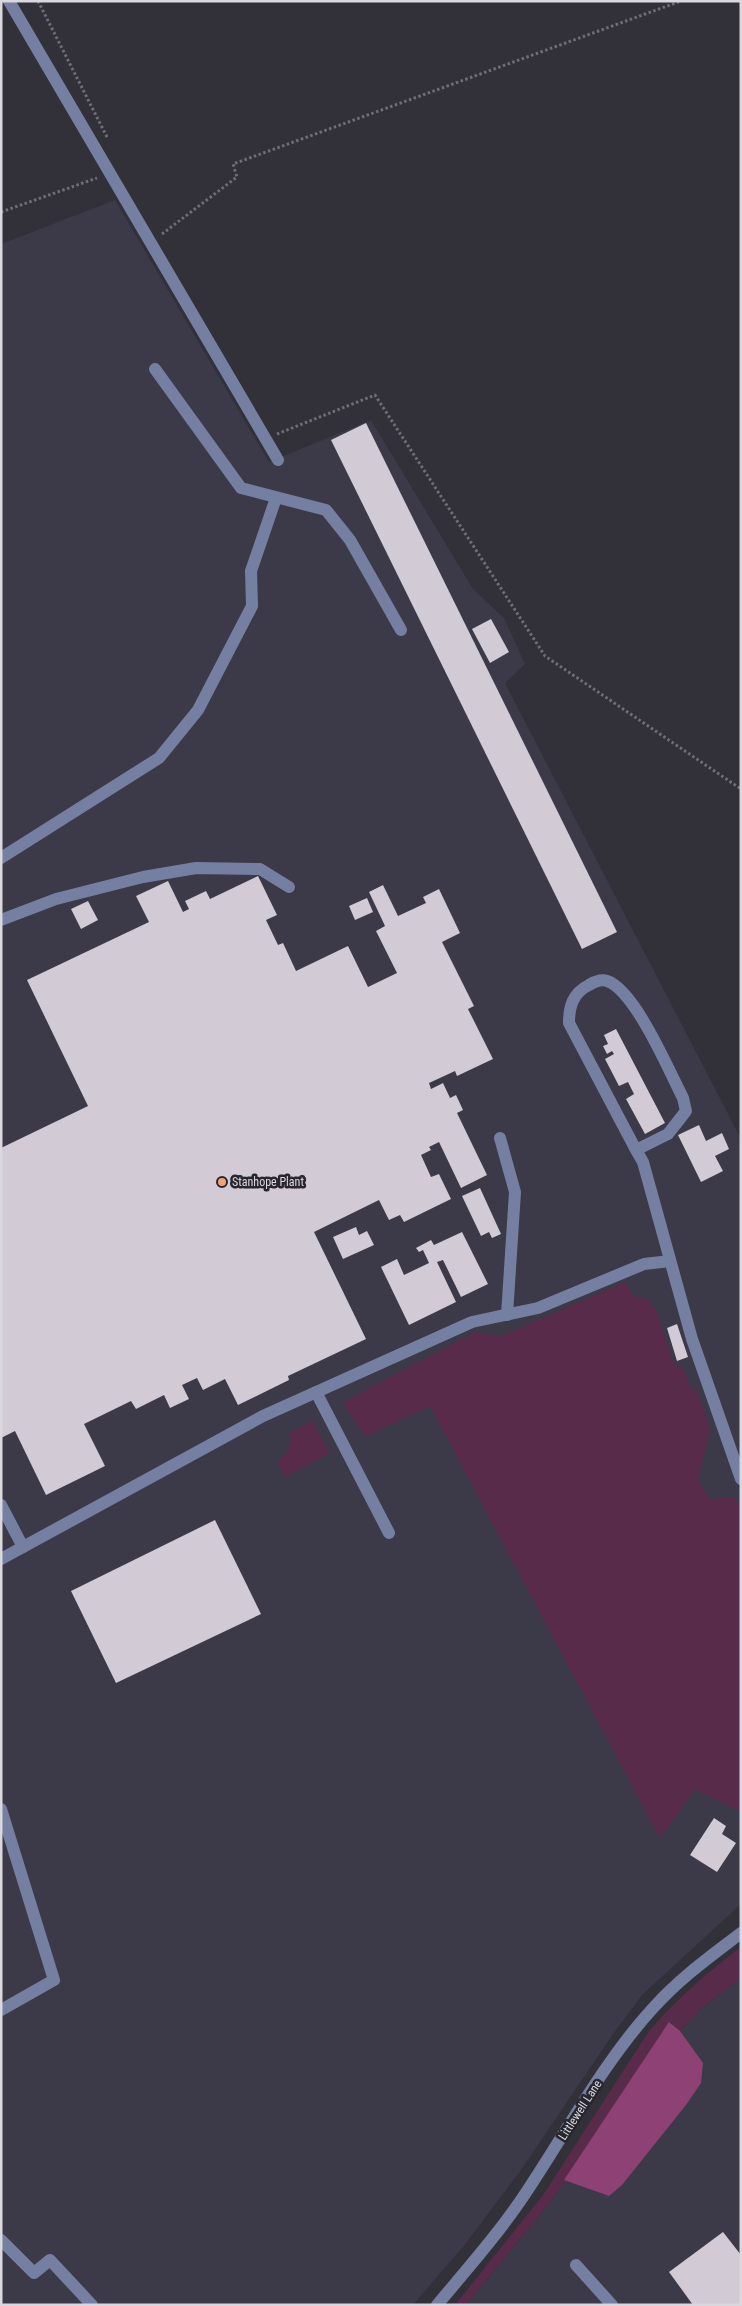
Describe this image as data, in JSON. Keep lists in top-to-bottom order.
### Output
{
  "streets": {
    "street": ["Littlewell Lane"]
  },
  "places": ["Stanhope Plant"]
}
